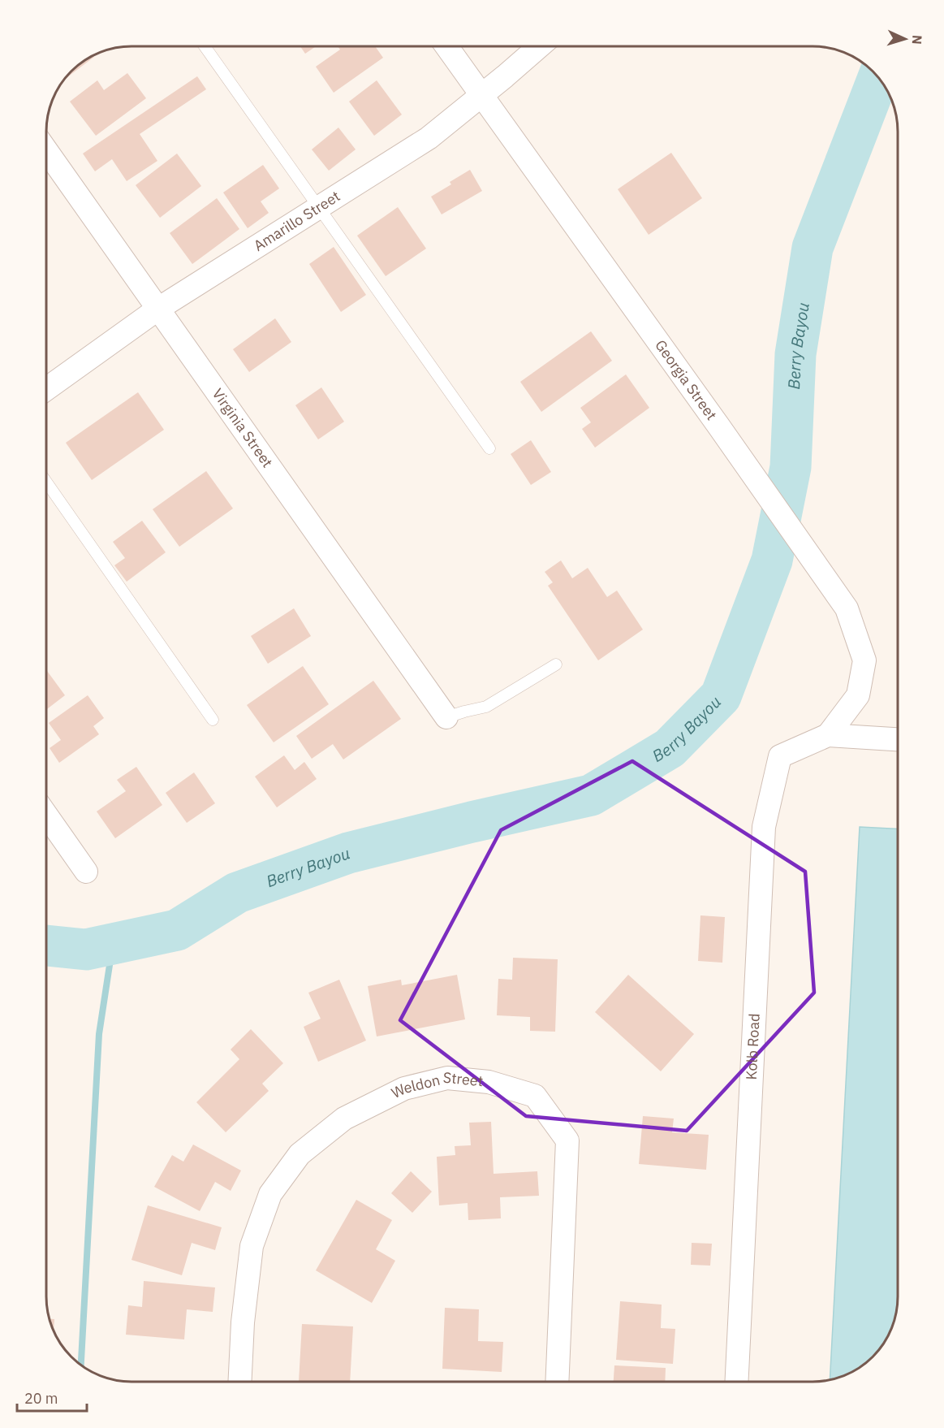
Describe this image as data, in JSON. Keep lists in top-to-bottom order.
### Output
{
  "streets": {
    "street": [
      "Amarillo Street",
      "Georgia Street",
      "Virginia Street",
      "Kolb Road",
      "Weldon Street"
    ]
  },
  "crossings": [
    ["Amarillo Street", "Georgia Street"],
    ["Amarillo Street", "Virginia Street"],
    ["Georgia Street", "Kolb Road"]
  ],
  "water": ["Berry Bayou"],
  "scale_bar": "20 m",
  "north": "right"
}
